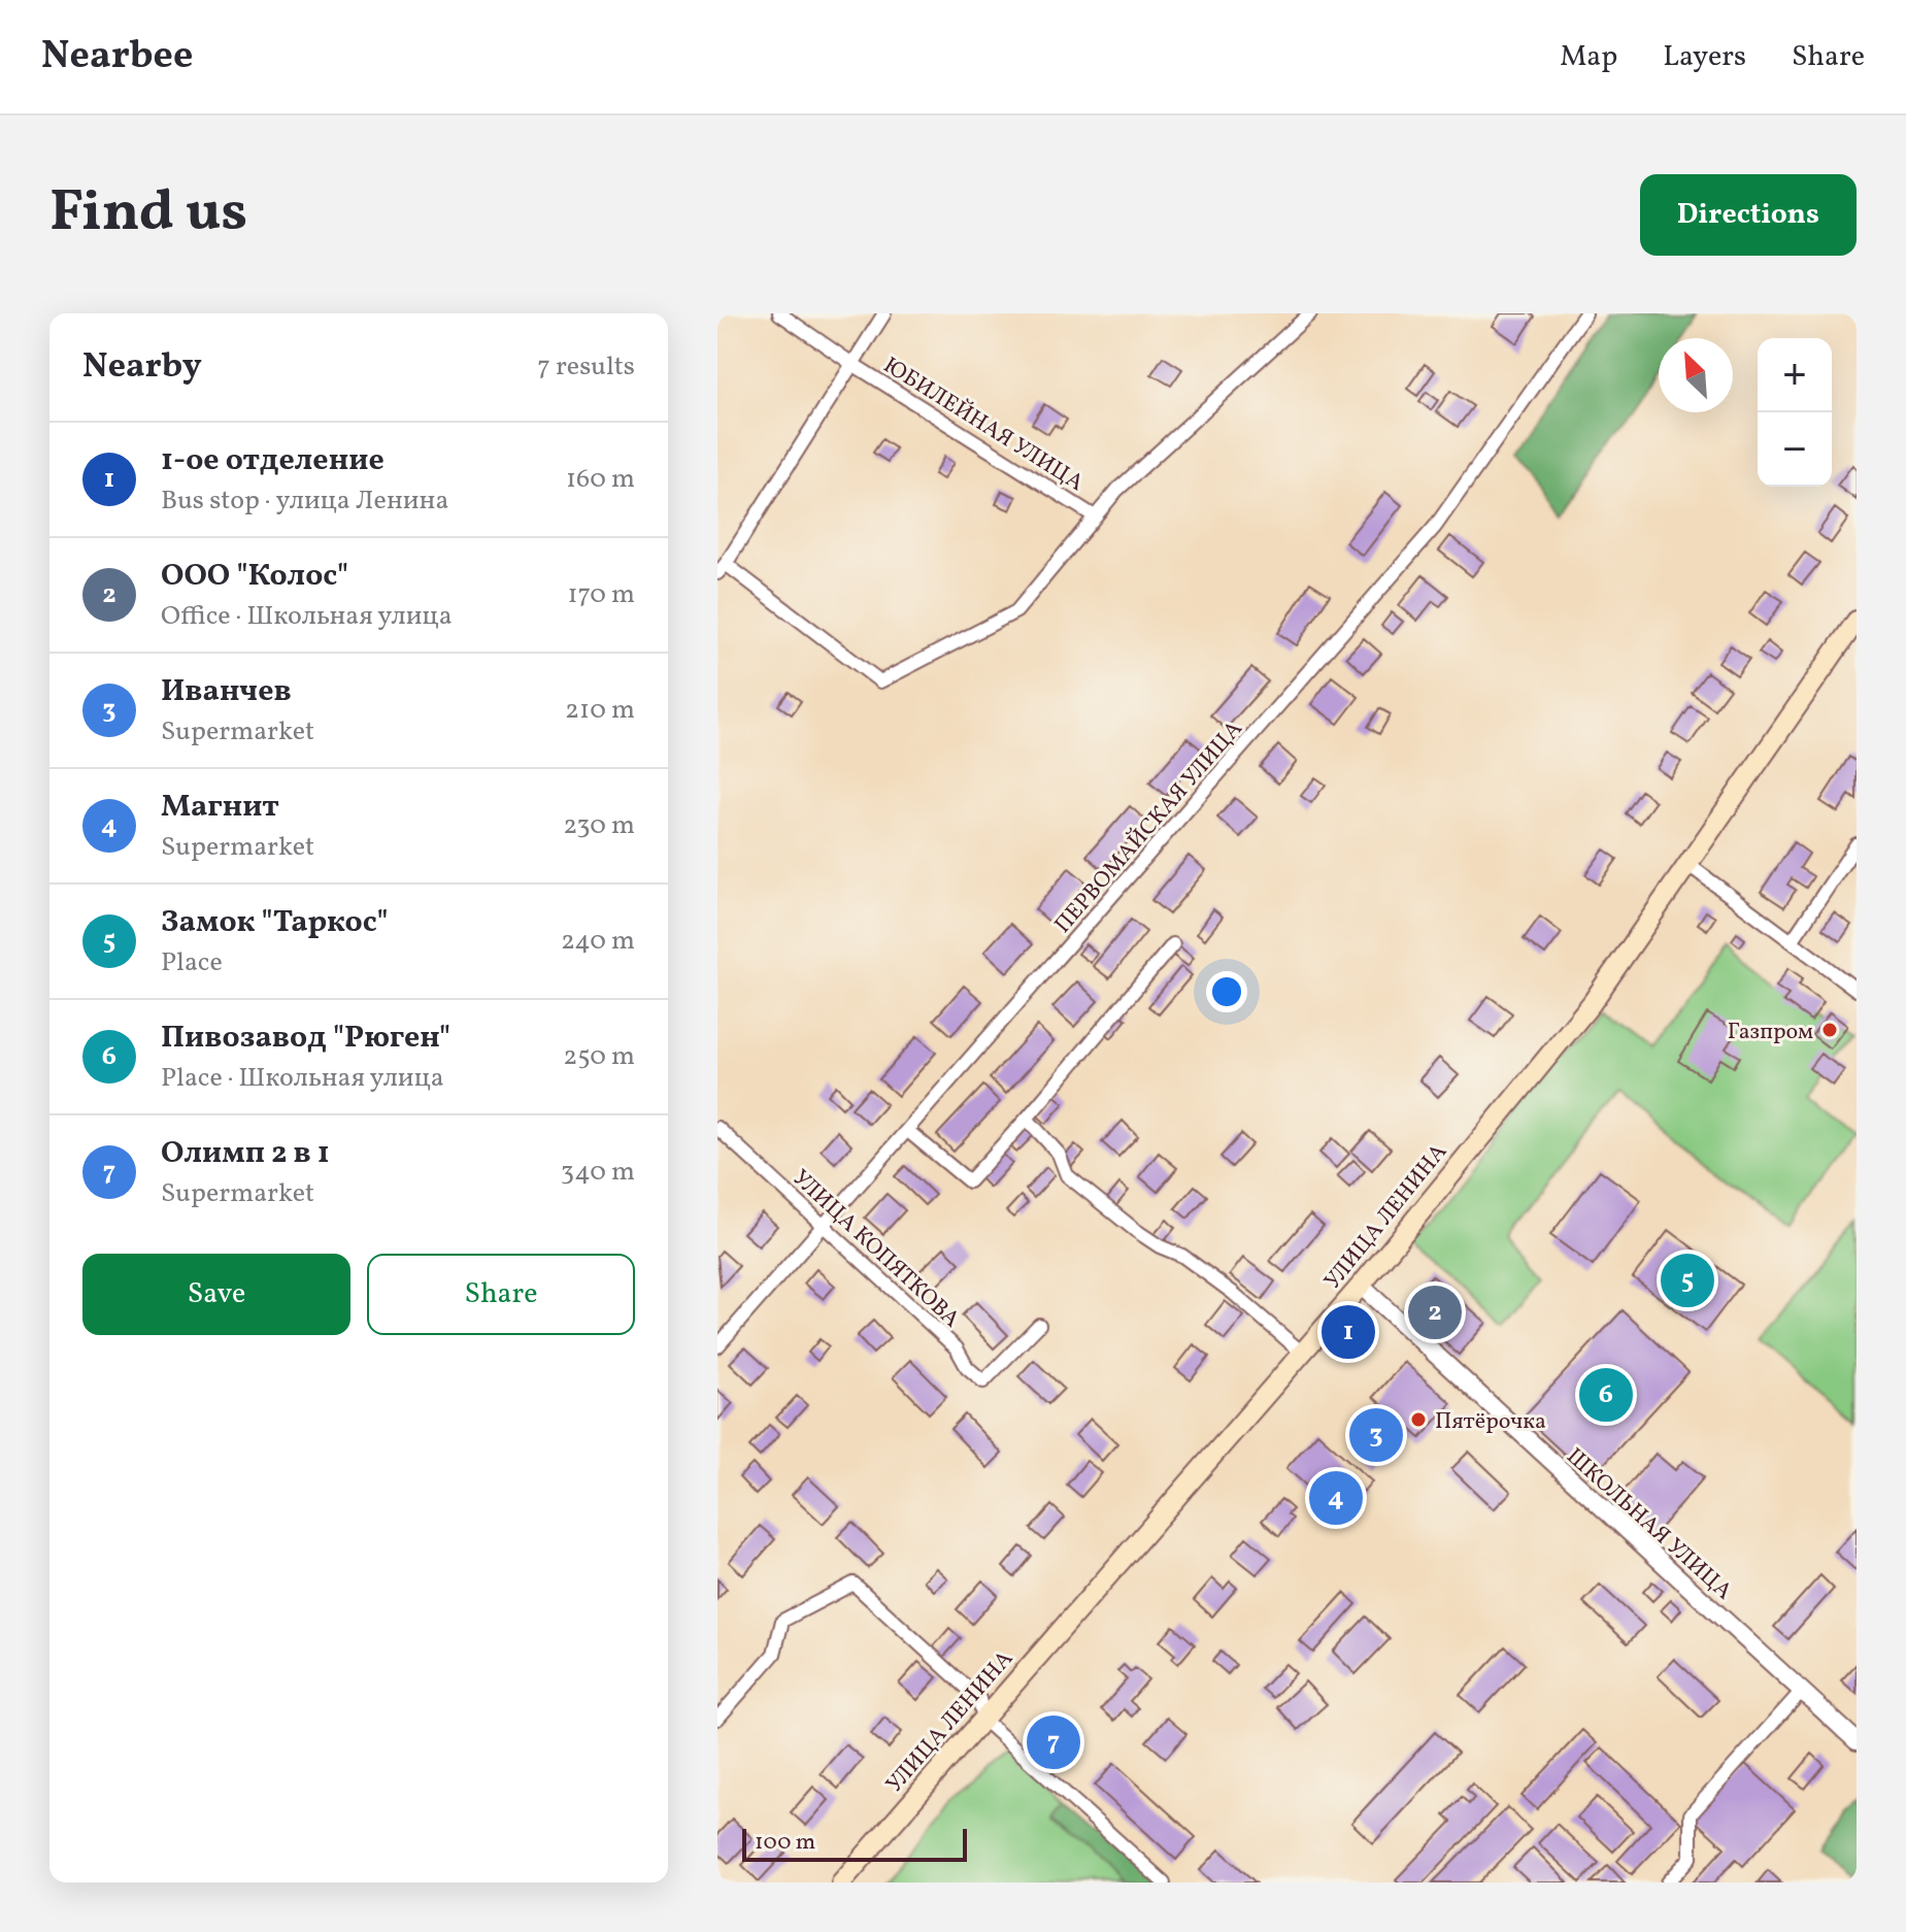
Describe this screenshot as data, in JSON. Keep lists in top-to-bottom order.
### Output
{
  "streets": {
    "main road": ["УЛИЦА ЛЕНИНА"],
    "street": [
      "ЮБИЛЕЙНАЯ УЛИЦА",
      "ПЕРВОМАЙСКАЯ УЛИЦА",
      "УЛИЦА КОПЯТКОВА",
      "ШКОЛЬНАЯ УЛИЦА"
    ]
  },
  "crossings": [
    ["ПЕРВОМАЙСКАЯ УЛИЦА", "УЛИЦА КОПЯТКОВА"],
    ["УЛИЦА ЛЕНИНА", "ШКОЛЬНАЯ УЛИЦА"]
  ],
  "places": ["Газпром", "Пятёрочка"],
  "scale_bar": "100 m",
  "north": "top left",
  "page": {
    "header": "Nearbee",
    "nav": ["Map", "Layers", "Share"],
    "title": "Find us",
    "buttons": [
      "Directions",
      ["Save", "Share"]
    ],
    "heading": ["Nearby", "7 results"],
    "map_buttons": ["+", "−"],
    "list": [
      {
        "mark": "1",
        "name": "1-ое отделение",
        "note": "Bus stop · улица Ленина",
        "value": "160 m"
      },
      {
        "mark": "2",
        "name": "ООО \"Колос\"",
        "note": "Office · Школьная улица",
        "value": "170 m"
      },
      {
        "mark": "3",
        "name": "Иванчев",
        "note": "Supermarket",
        "value": "210 m"
      },
      {
        "mark": "4",
        "name": "Магнит",
        "note": "Supermarket",
        "value": "230 m"
      },
      {
        "mark": "5",
        "name": "Замок \"Таркос\"",
        "note": "Place",
        "value": "240 m"
      },
      {
        "mark": "6",
        "name": "Пивозавод \"Рюген\"",
        "note": "Place · Школьная улица",
        "value": "250 m"
      },
      {
        "mark": "7",
        "name": "Олимп 2 в 1",
        "note": "Supermarket",
        "value": "340 m"
      }
    ],
    "pins": [
      "5",
      "2",
      "1",
      "6",
      "3",
      "4",
      "7"
    ],
    "scale": "100 m"
  }
}
